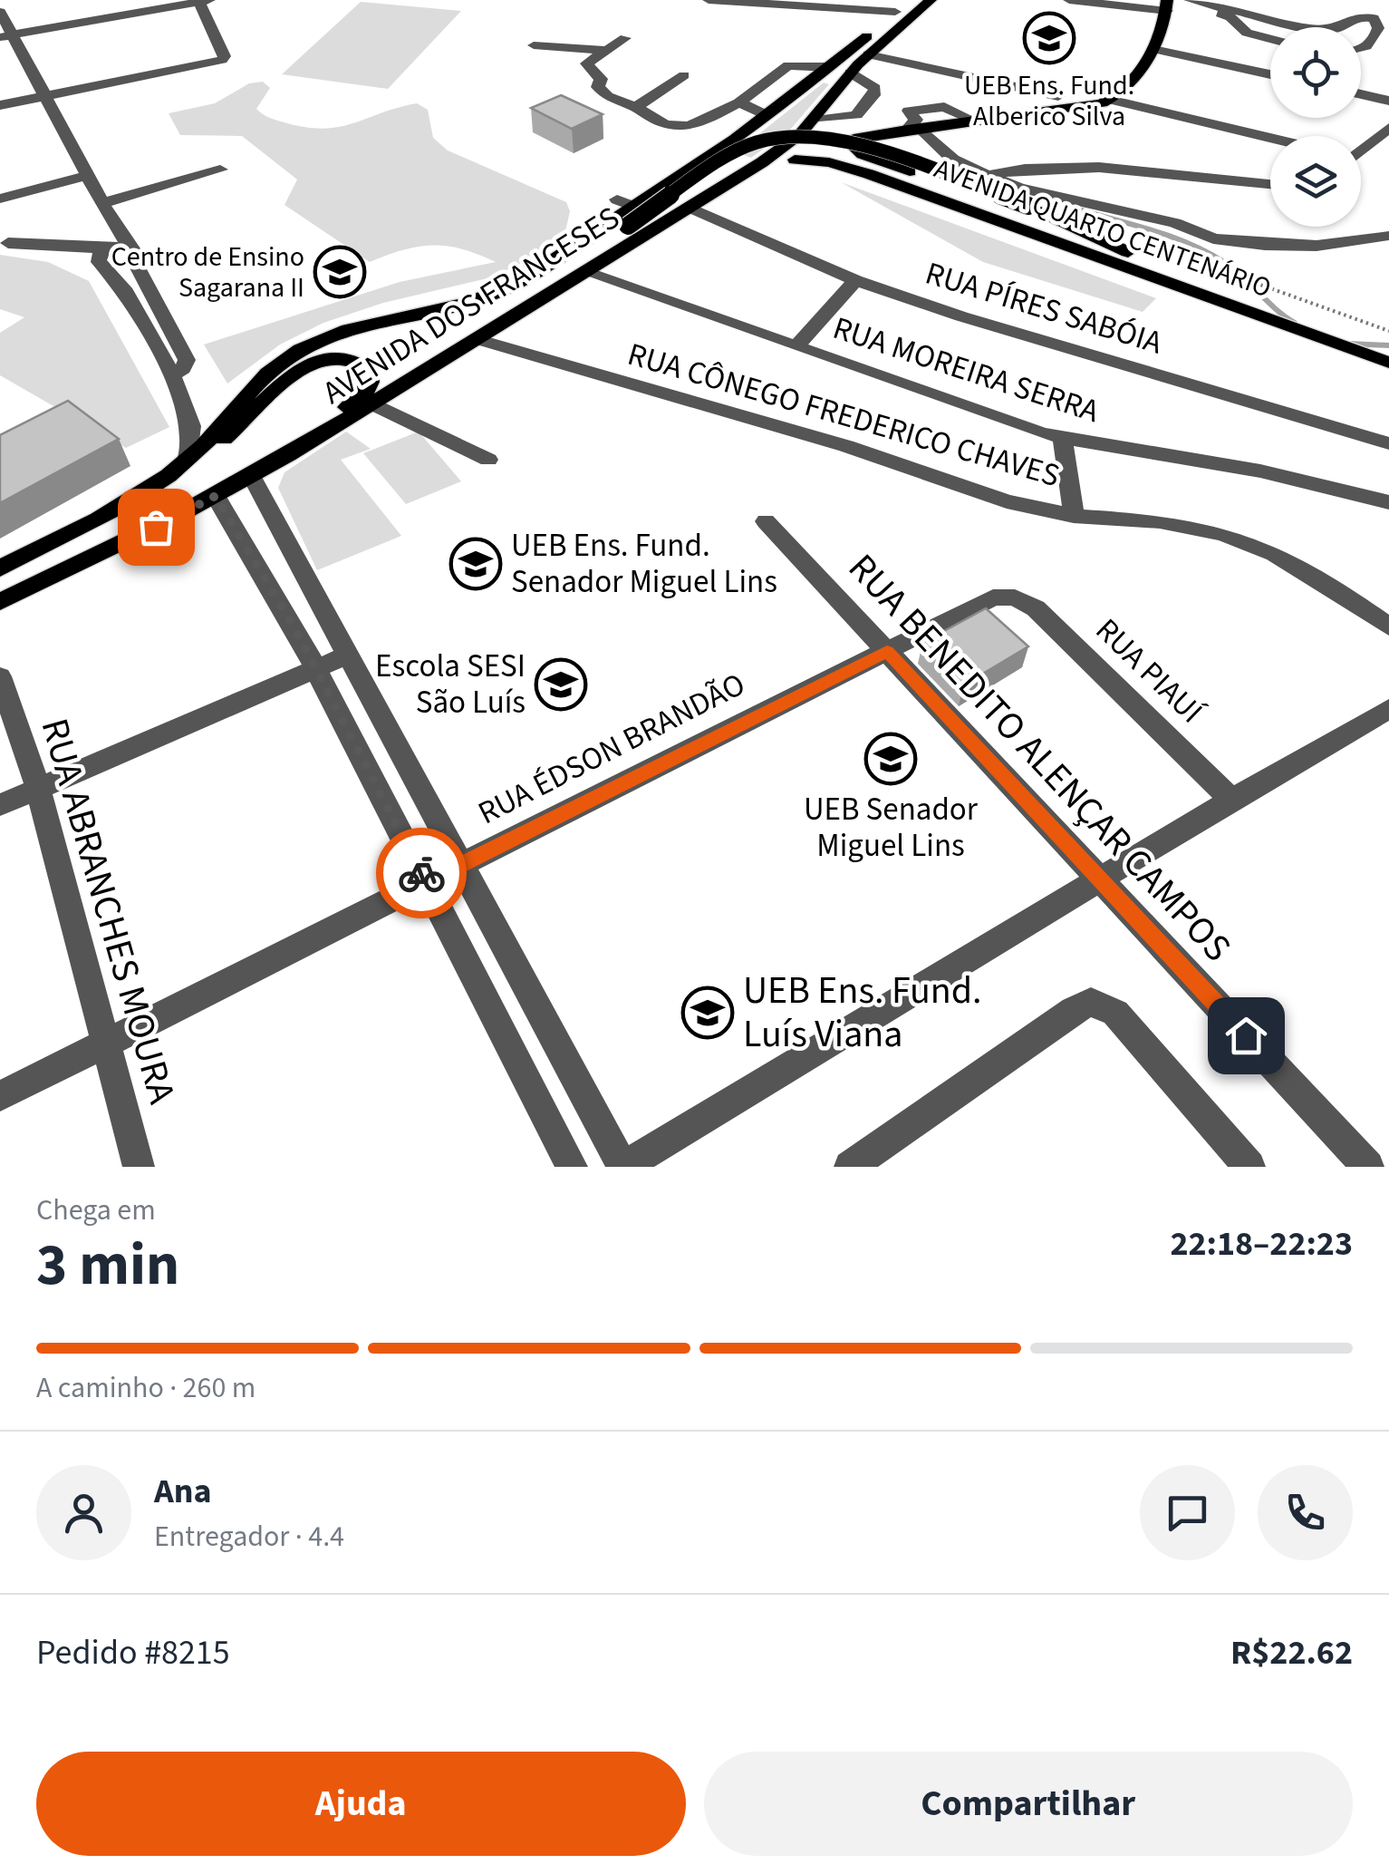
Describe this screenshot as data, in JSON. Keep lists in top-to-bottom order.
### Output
{
  "streets": {
    "main road": ["AVENIDA QUARTO CENTENÁRIO", "AVENIDA DOS FRANCESES"],
    "street": [
      "RUA PÍRES SABÓIA",
      "RUA MOREIRA SERRA",
      "RUA CÔNEGO FREDERICO CHAVES",
      "RUA PIAUÍ",
      "RUA ÉDSON BRANDÃO",
      "RUA BENEDITO ALENÇAR CAMPOS",
      "RUA ABRANCHES MOURA"
    ]
  },
  "crossings": [
    ["AVENIDA DOS FRANCESES", "RUA PÍRES SABÓIA"],
    ["AVENIDA DOS FRANCESES", "RUA MOREIRA SERRA"],
    ["AVENIDA DOS FRANCESES", "RUA CÔNEGO FREDERICO CHAVES"],
    ["RUA PIAUÍ", "RUA ÉDSON BRANDÃO"],
    ["RUA ÉDSON BRANDÃO", "RUA BENEDITO ALENÇAR CAMPOS"],
    ["RUA ÉDSON BRANDÃO", "RUA ABRANCHES MOURA"]
  ],
  "places": {
    "school or university": [
      "UEB Ens. Fund. Alberico Silva",
      "Centro de Ensino Sagarana II",
      "UEB Ens. Fund. Senador Miguel Lins",
      "Escola SESI São Luís",
      "UEB Senador Miguel Lins",
      "UEB Ens. Fund. Luís Viana"
    ]
  },
  "page": {
    "heading": ["3 min", "Chega em", "22:18–22:23"],
    "panel": [
      "Ana",
      "Entregador · 4.4",
      "Pedido #8215",
      "R$22.62"
    ],
    "bar": "A caminho · 260 m",
    "buttons": ["Ajuda", "Compartilhar"]
  }
}
